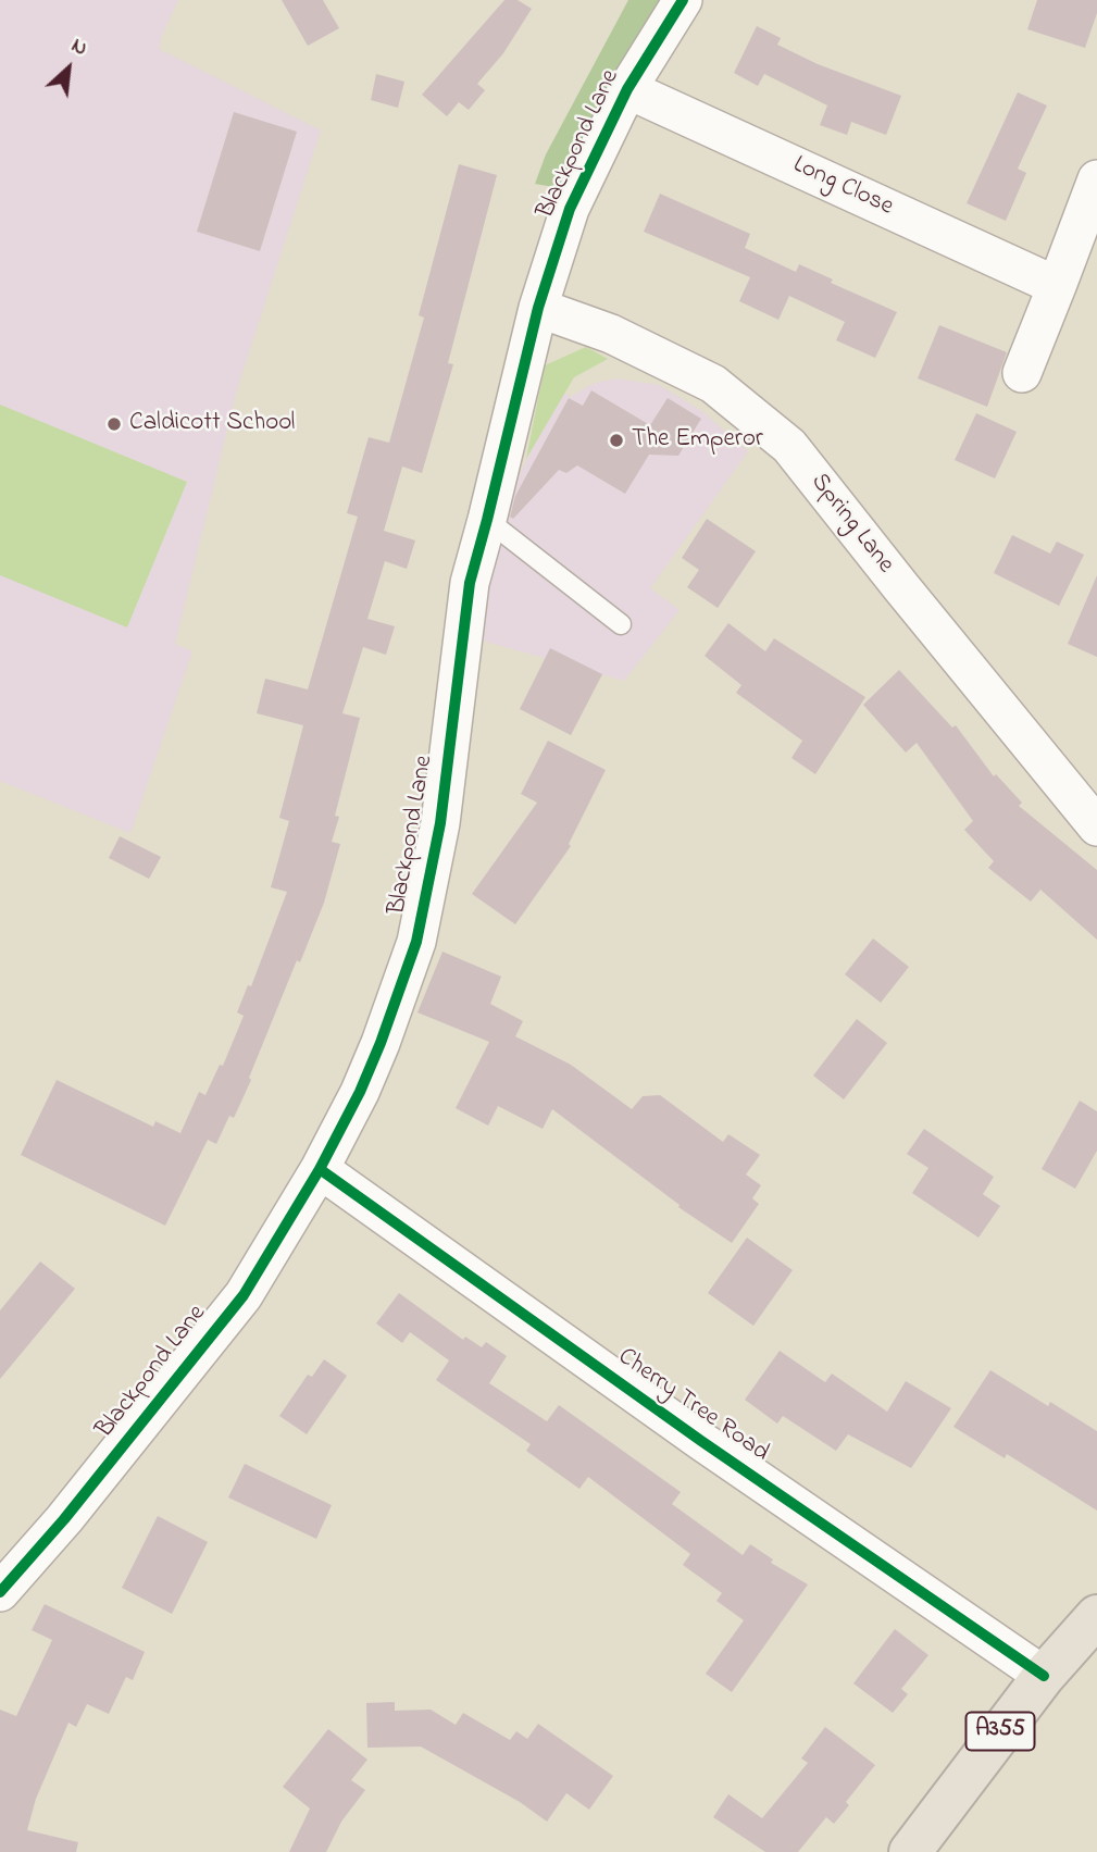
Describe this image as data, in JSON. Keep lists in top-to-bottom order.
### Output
{
  "streets": {
    "main road": ["A355"],
    "street": [
      "Blackpond Lane",
      "Long Close",
      "Spring Lane",
      "Cherry Tree Road"
    ]
  },
  "crossings": [
    ["Blackpond Lane", "Long Close"],
    ["Blackpond Lane", "Spring Lane"],
    ["Blackpond Lane", "Cherry Tree Road"],
    ["Cherry Tree Road", "A355"]
  ],
  "places": ["Caldicott School", "The Emperor"],
  "north": "top right"
}
